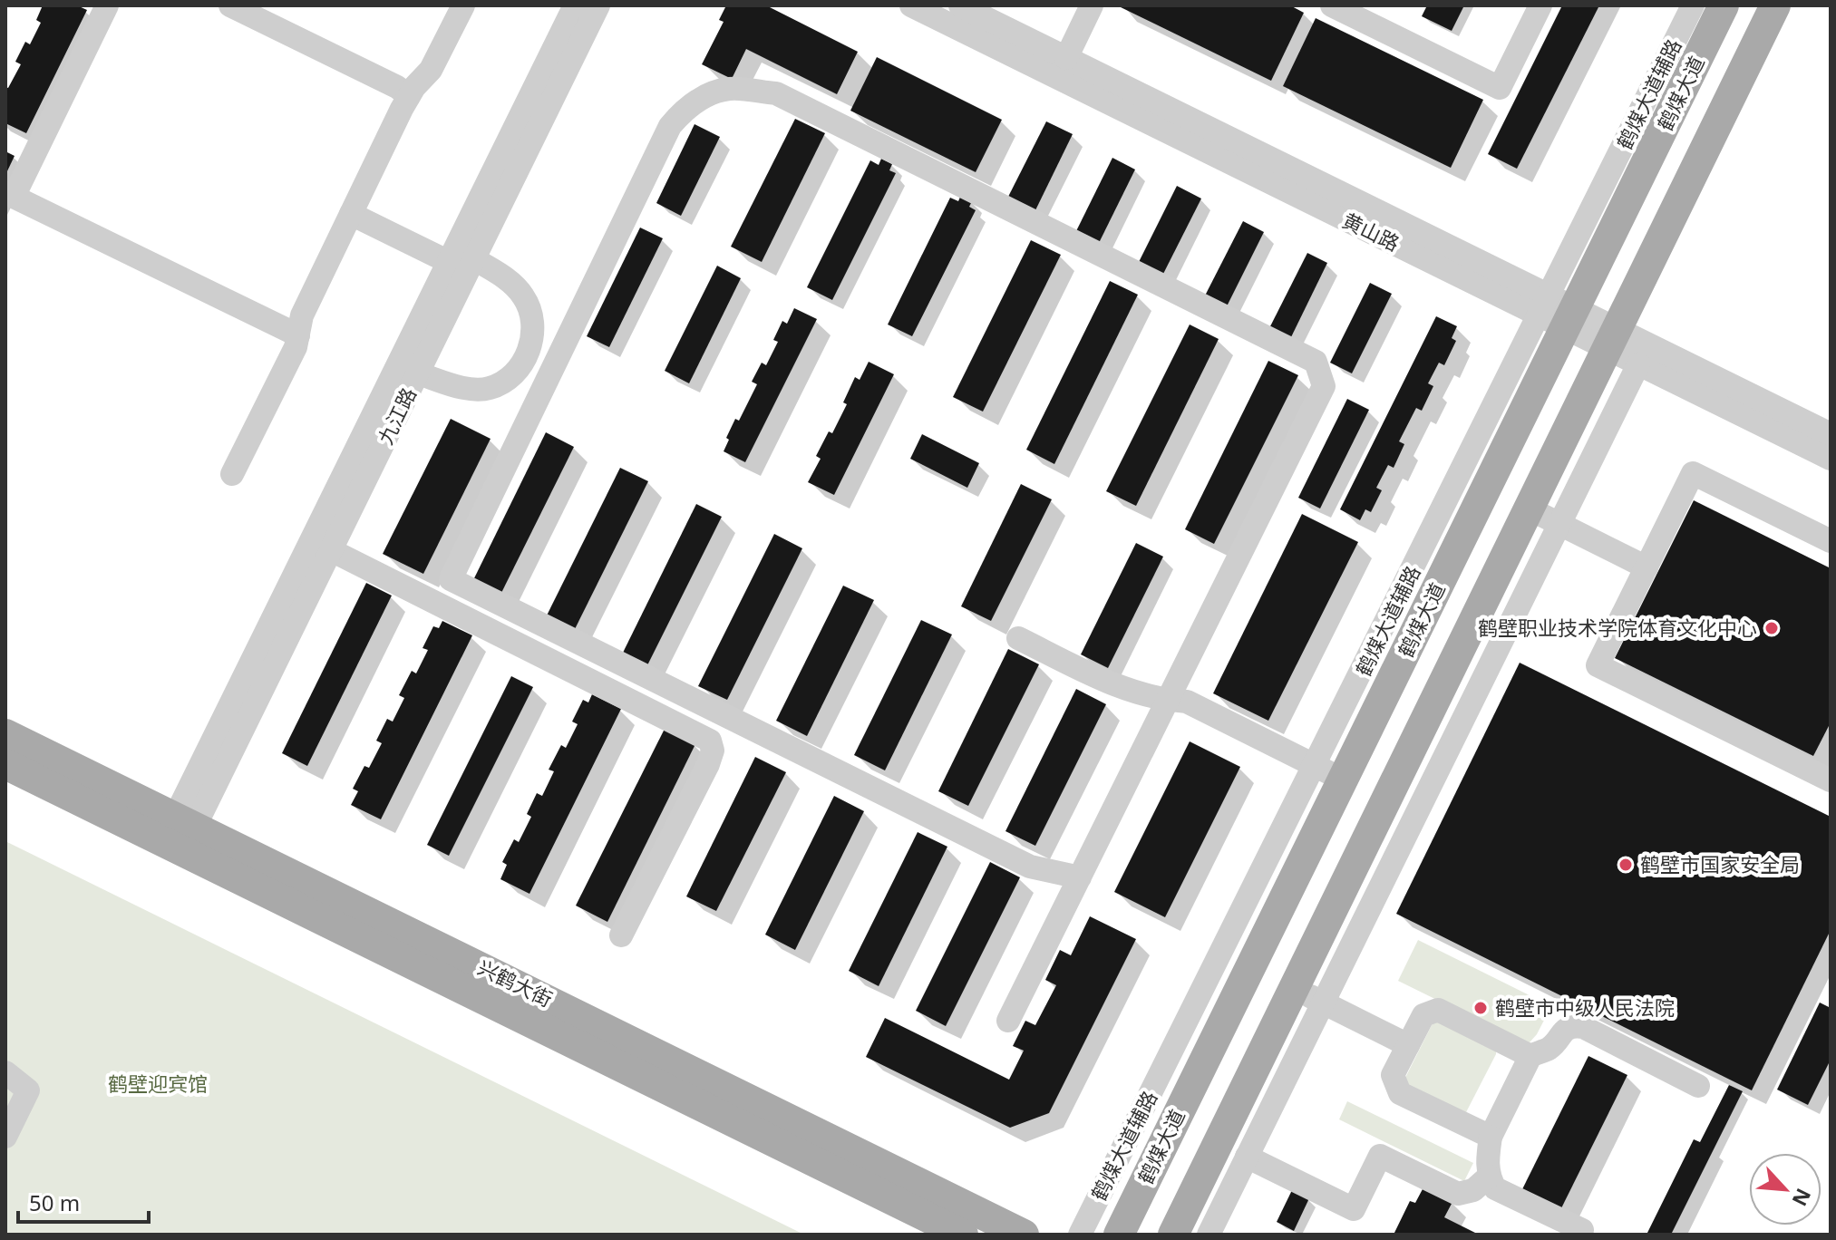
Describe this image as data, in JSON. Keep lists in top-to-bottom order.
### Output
{
  "streets": {
    "main road": ["鹤煤大道", "兴鹤大街"],
    "street": ["鹤煤大道辅路", "黄山路", "九江路"]
  },
  "crossings": [
    ["鹤煤大道", "鹤煤大道辅路"],
    ["鹤煤大道", "黄山路"],
    ["鹤煤大道辅路", "黄山路"],
    ["九江路", "兴鹤大街"]
  ],
  "parks": ["鹤壁迎宾馆"],
  "places": ["鹤壁职业技术学院体育文化中心", "鹤壁市国家安全局", "鹤壁市中级人民法院"],
  "scale_bar": "50 m",
  "north": "bottom right"
}
